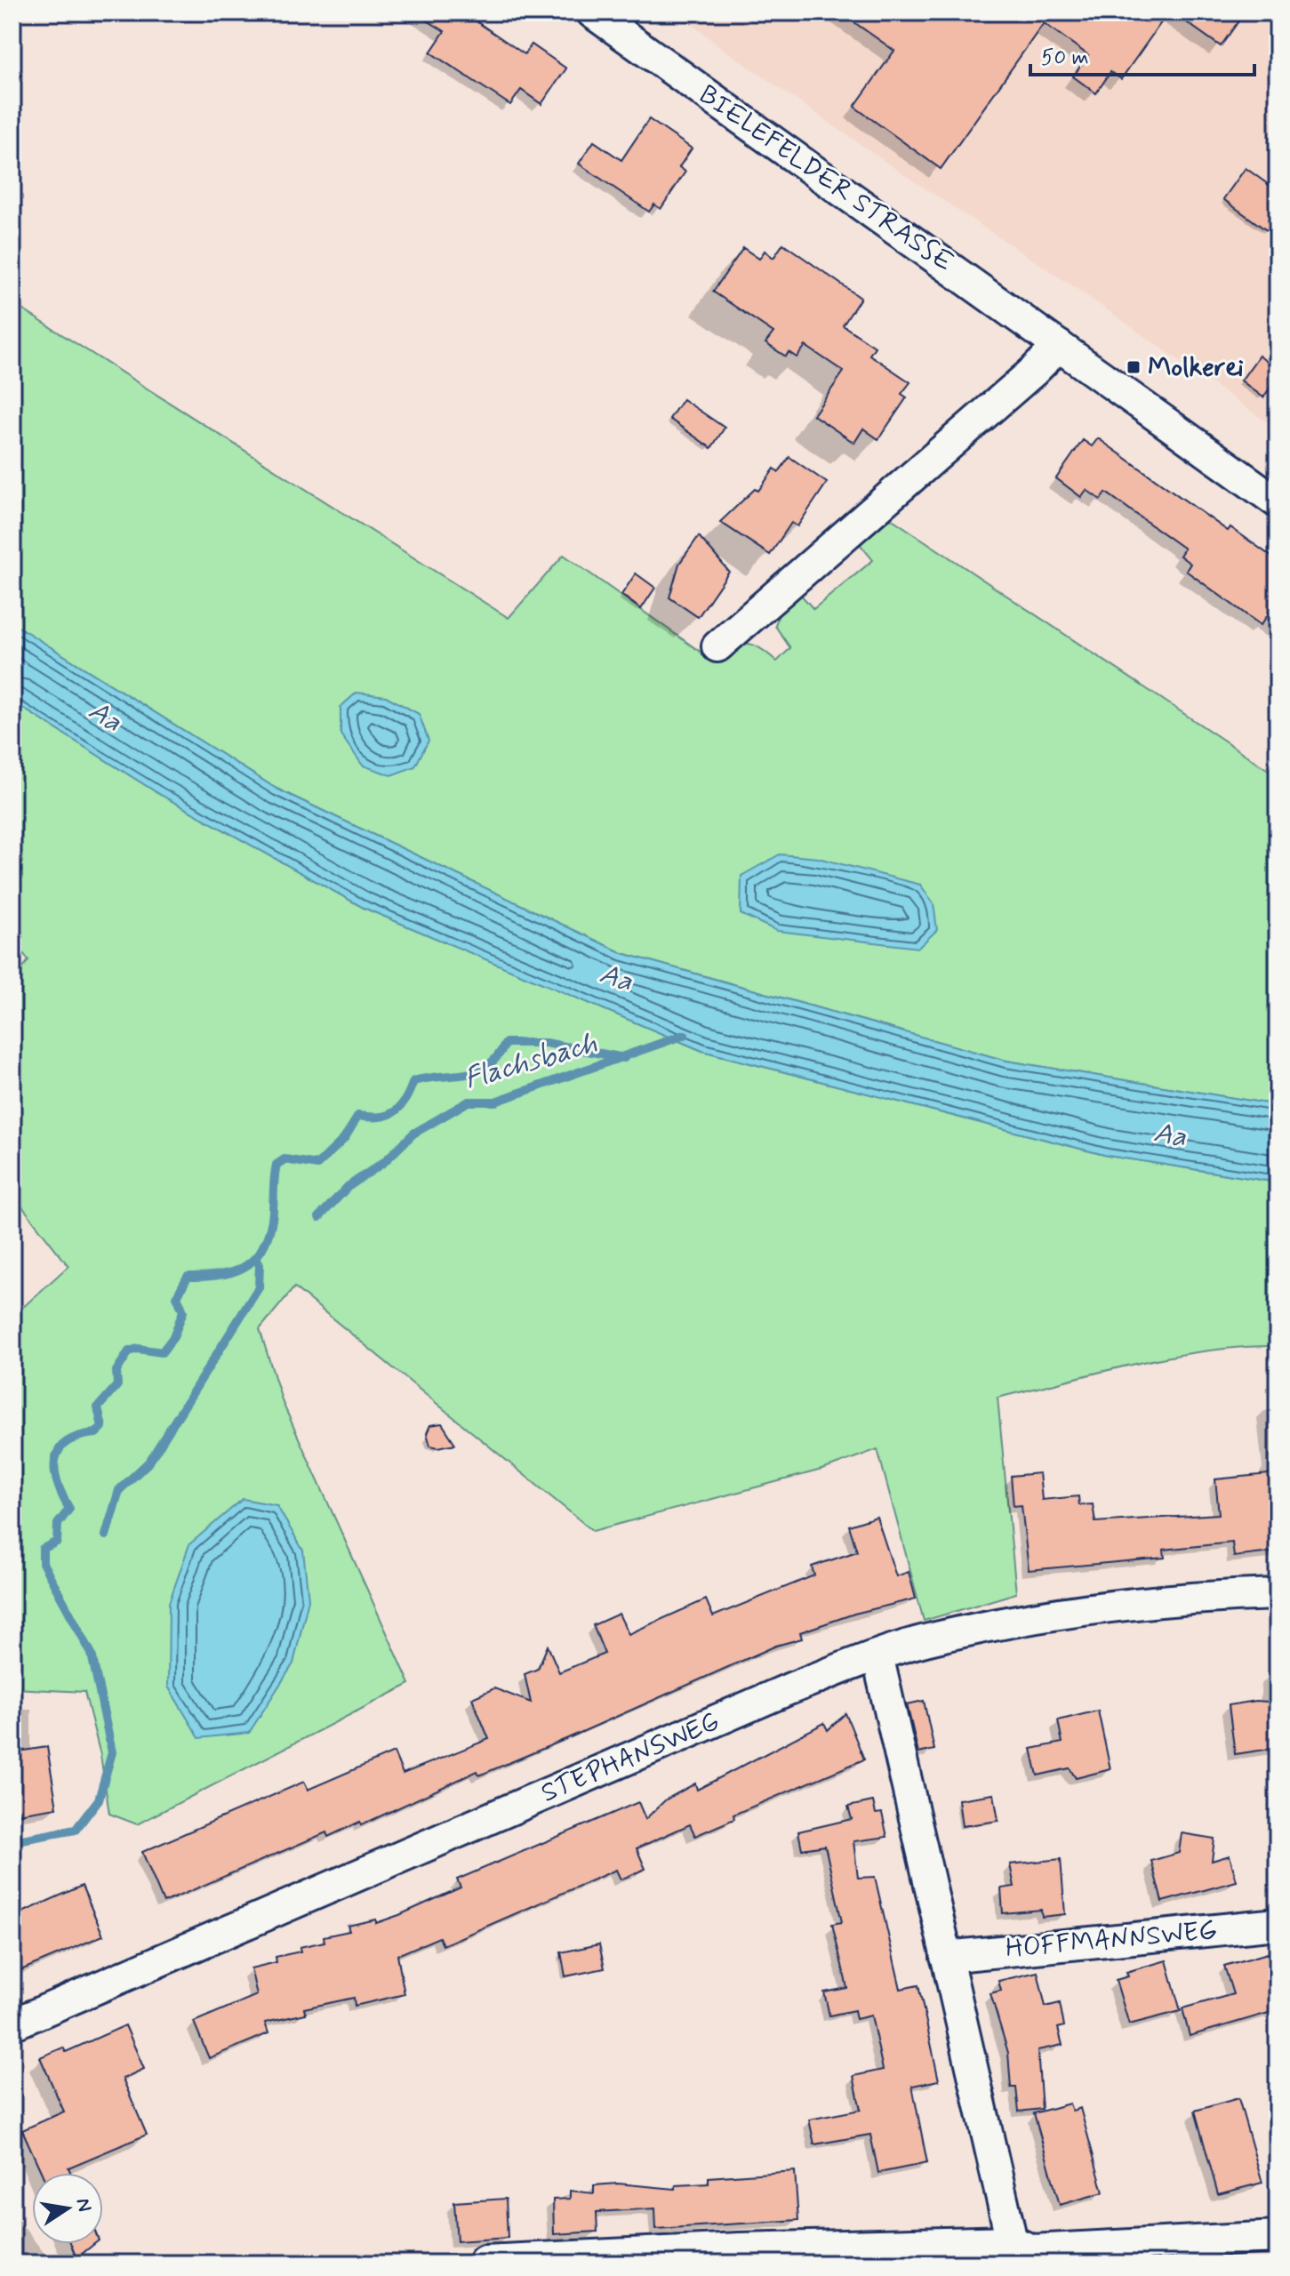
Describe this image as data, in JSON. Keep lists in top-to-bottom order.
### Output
{
  "streets": {
    "street": ["BIELEFELDER STRASSE", "STEPHANSWEG", "HOFFMANNSWEG"]
  },
  "water": ["Aa", "Flachsbach"],
  "places": {
    "transit": ["Molkerei"]
  },
  "scale_bar": "50 m",
  "north": "right"
}
